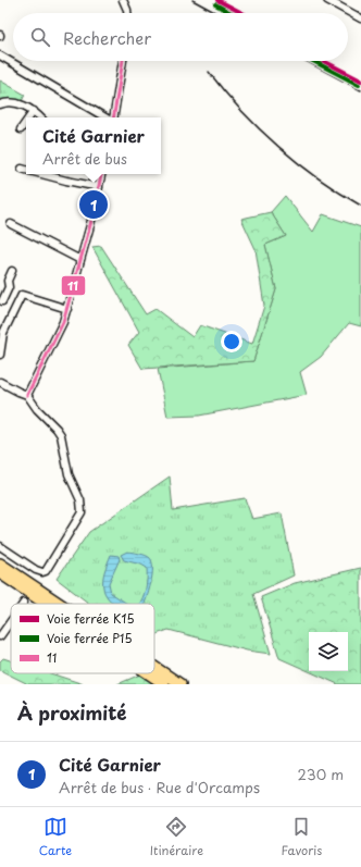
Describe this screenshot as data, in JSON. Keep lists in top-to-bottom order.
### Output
{
  "lines": ["rail line K15", "rail line P15", "transit line 11"],
  "legend": ["Voie ferrée K15", "Voie ferrée P15", "11"],
  "page": {
    "search": "Rechercher",
    "popup": ["Cité Garnier", "Arrêt de bus"],
    "pins": "1",
    "heading": "À proximité",
    "list": [
      {
        "mark": "1",
        "name": "Cité Garnier",
        "note": "Arrêt de bus · Rue d'Orcamps",
        "value": "230 m"
      }
    ],
    "nav": ["Carte", "Itinéraire", "Favoris"]
  }
}
